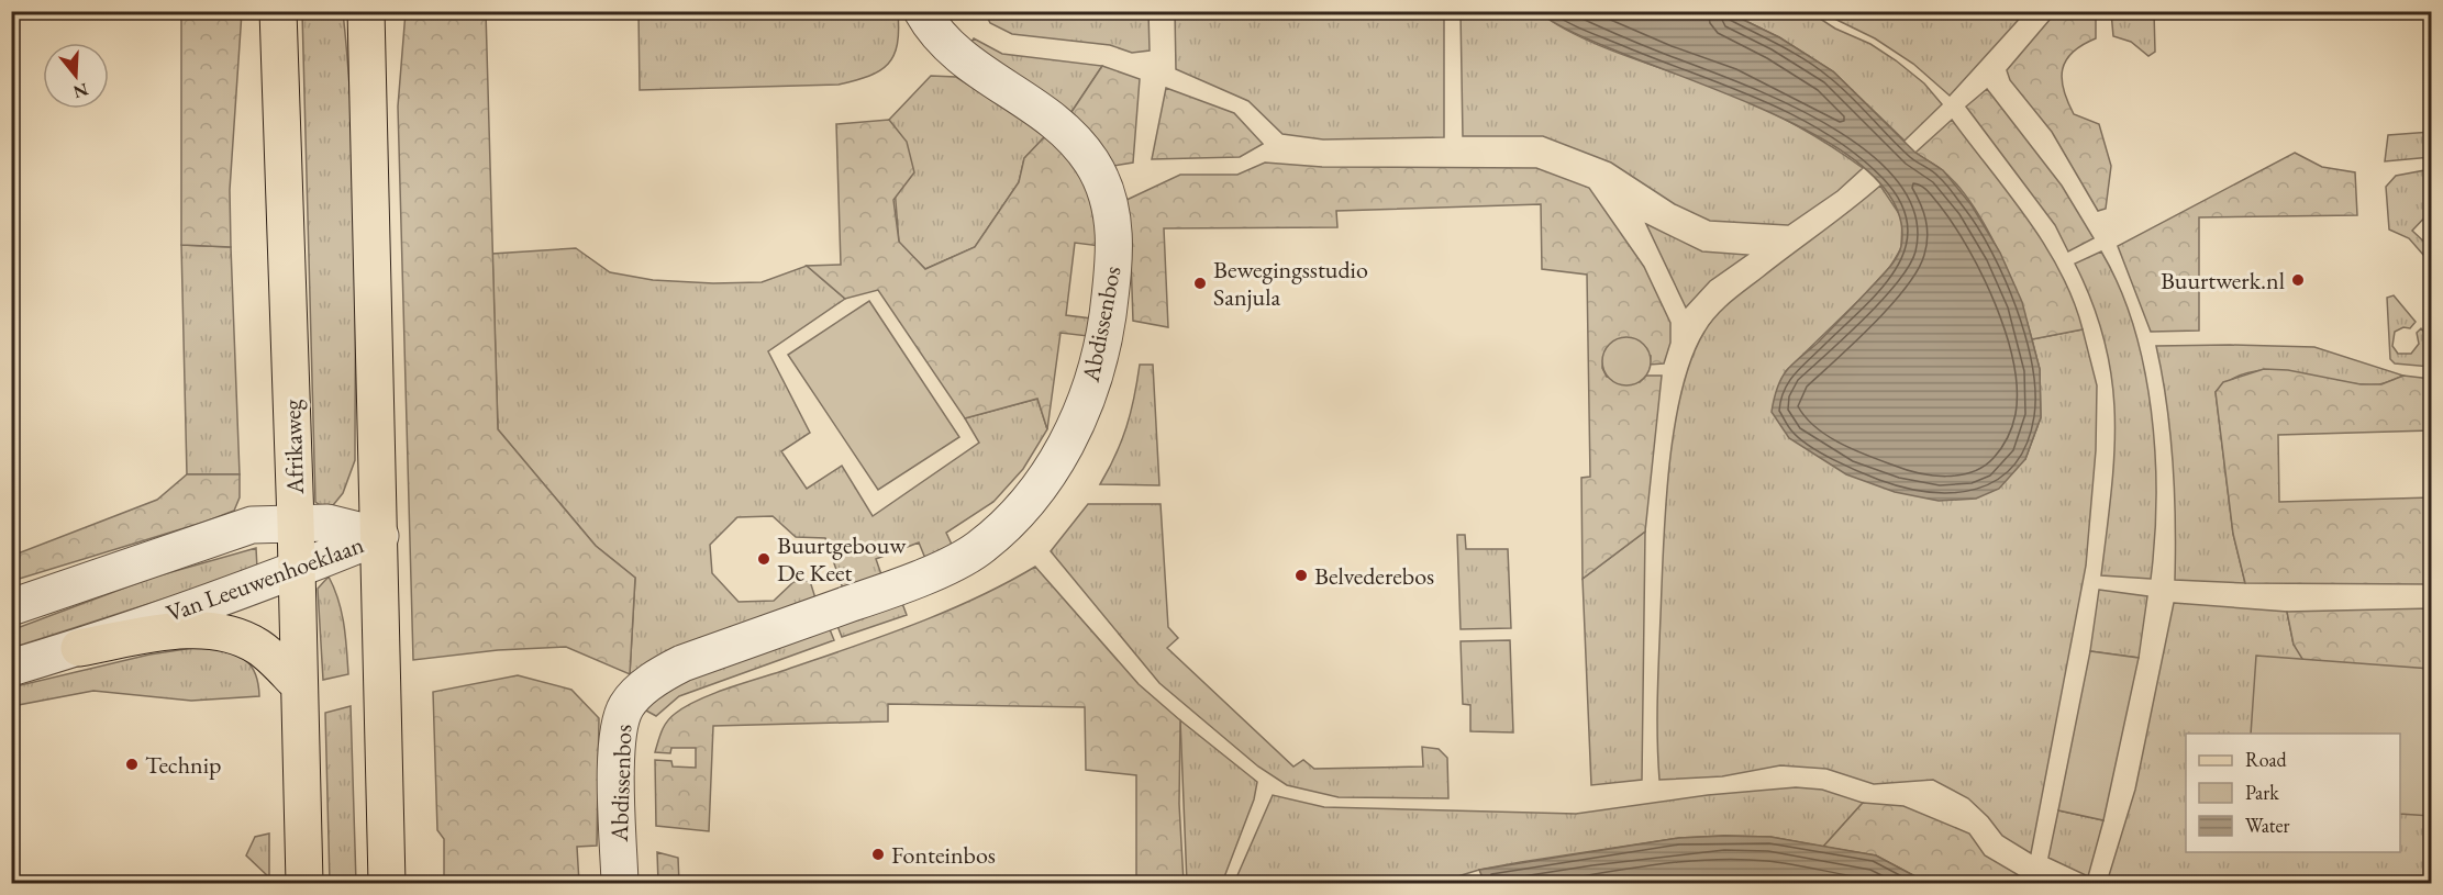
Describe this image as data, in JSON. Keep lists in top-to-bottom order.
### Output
{
  "streets": {
    "main road": ["Afrikaweg"],
    "street": ["Abdissenbos", "Van Leeuwenhoeklaan"]
  },
  "crossings": [
    ["Afrikaweg", "Van Leeuwenhoeklaan"]
  ],
  "places": [
    "Buurtwerk.nl",
    "Bewegingsstudio Sanjula",
    "Buurtgebouw De Keet",
    "Belvederebos",
    "Technip",
    "Fonteinbos"
  ],
  "legend": ["Road", "Park", "Water"],
  "north": "bottom"
}
